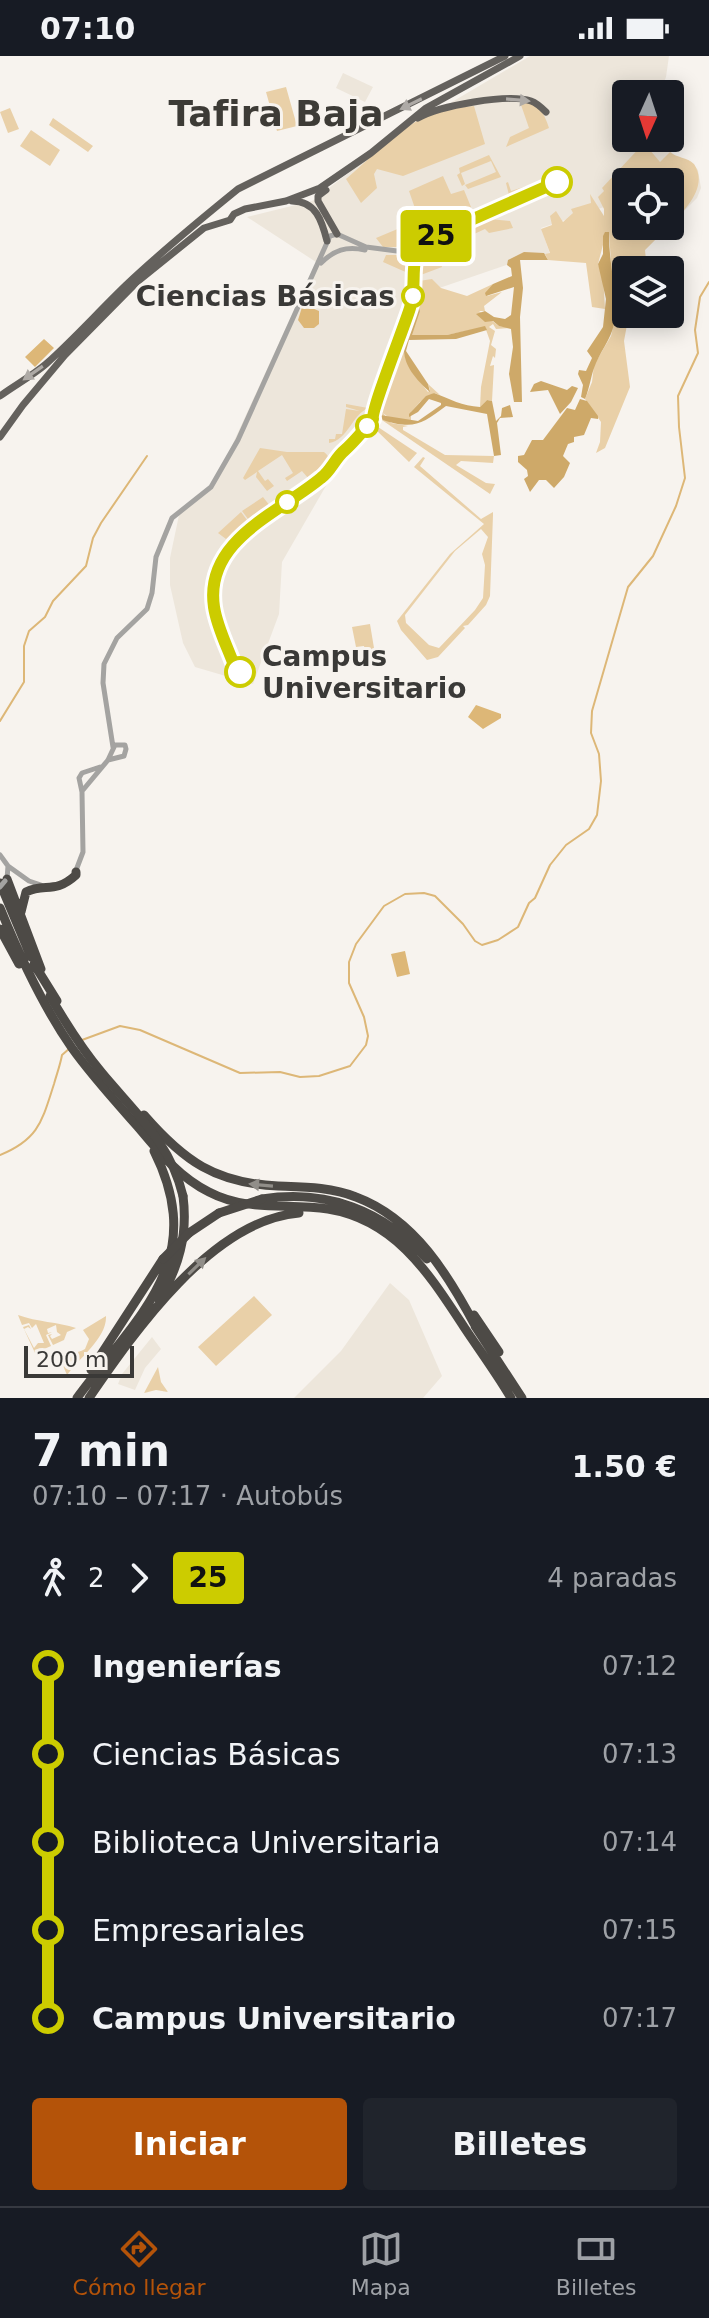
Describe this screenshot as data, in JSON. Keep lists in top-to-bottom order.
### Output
{
  "districts": ["Tafira Baja"],
  "places": ["Ciencias Básicas", "Campus Universitario"],
  "lines": ["bus line 25"],
  "scale_bar": "200 m",
  "north": "bottom",
  "page": {
    "status": "07:10",
    "on_map": "25",
    "scale": "200 m",
    "heading": ["7 min", "07:10 – 07:17 · Autobús", "1.50 €"],
    "legs": ["2", "25", "4 paradas"],
    "list": [
      {
        "name": "Ingenierías",
        "value": "07:12"
      },
      {
        "name": "Ciencias Básicas",
        "value": "07:13"
      },
      {
        "name": "Biblioteca Universitaria",
        "value": "07:14"
      },
      {
        "name": "Empresariales",
        "value": "07:15"
      },
      {
        "name": "Campus Universitario",
        "value": "07:17"
      }
    ],
    "buttons": ["Iniciar", "Billetes"],
    "tabs": ["Cómo llegar", "Mapa", "Billetes"]
  }
}
